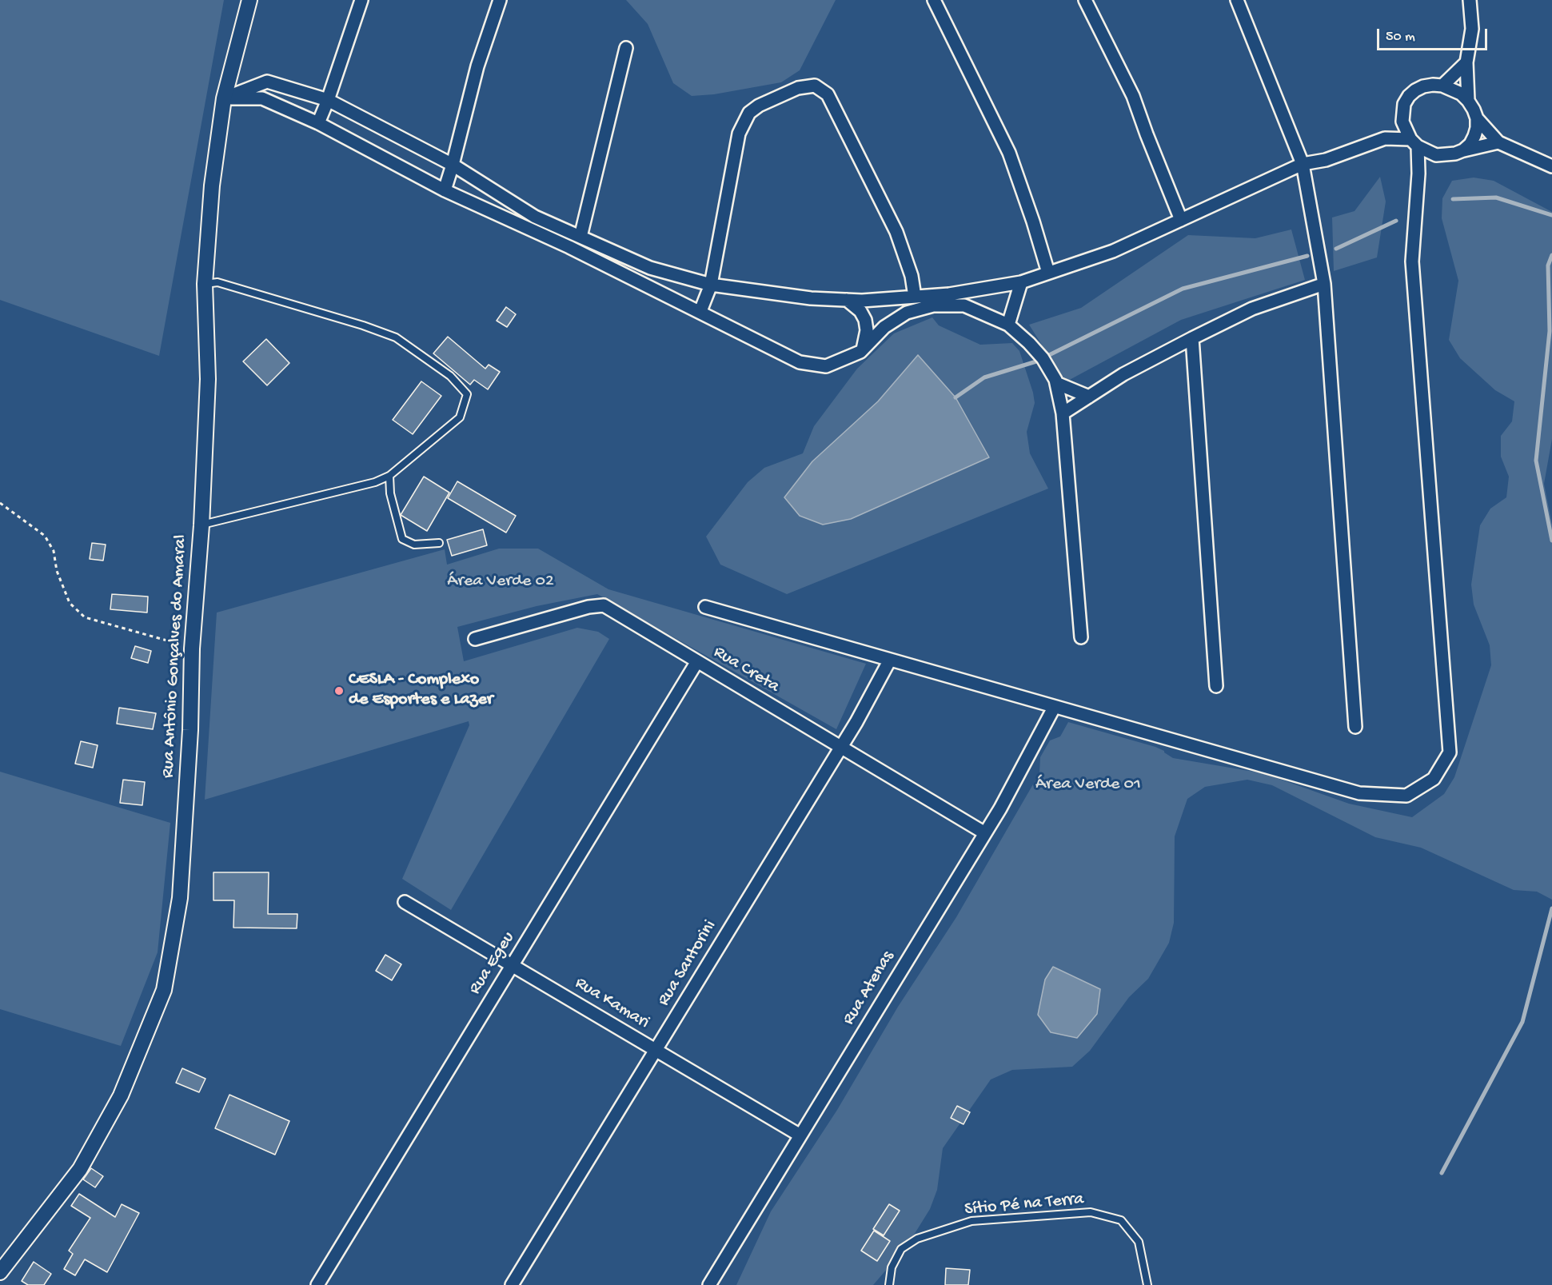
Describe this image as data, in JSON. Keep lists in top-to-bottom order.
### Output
{
  "streets": {
    "street": [
      "Rua Antônio Gonçalves do Amaral",
      "Rua Creta",
      "Rua Egeu",
      "Rua Santorini",
      "Rua Atenas",
      "Rua Kamari"
    ],
    "lane": ["Sítio Pé na Terra"]
  },
  "crossings": [
    ["Rua Creta", "Rua Egeu"],
    ["Rua Creta", "Rua Santorini"],
    ["Rua Creta", "Rua Atenas"],
    ["Rua Egeu", "Rua Kamari"],
    ["Rua Santorini", "Rua Kamari"],
    ["Rua Atenas", "Rua Kamari"]
  ],
  "parks": ["Área Verde 02", "Área Verde 01"],
  "places": ["CESLA - Complexo de Esportes e Lazer"],
  "scale_bar": "50 m"
}
